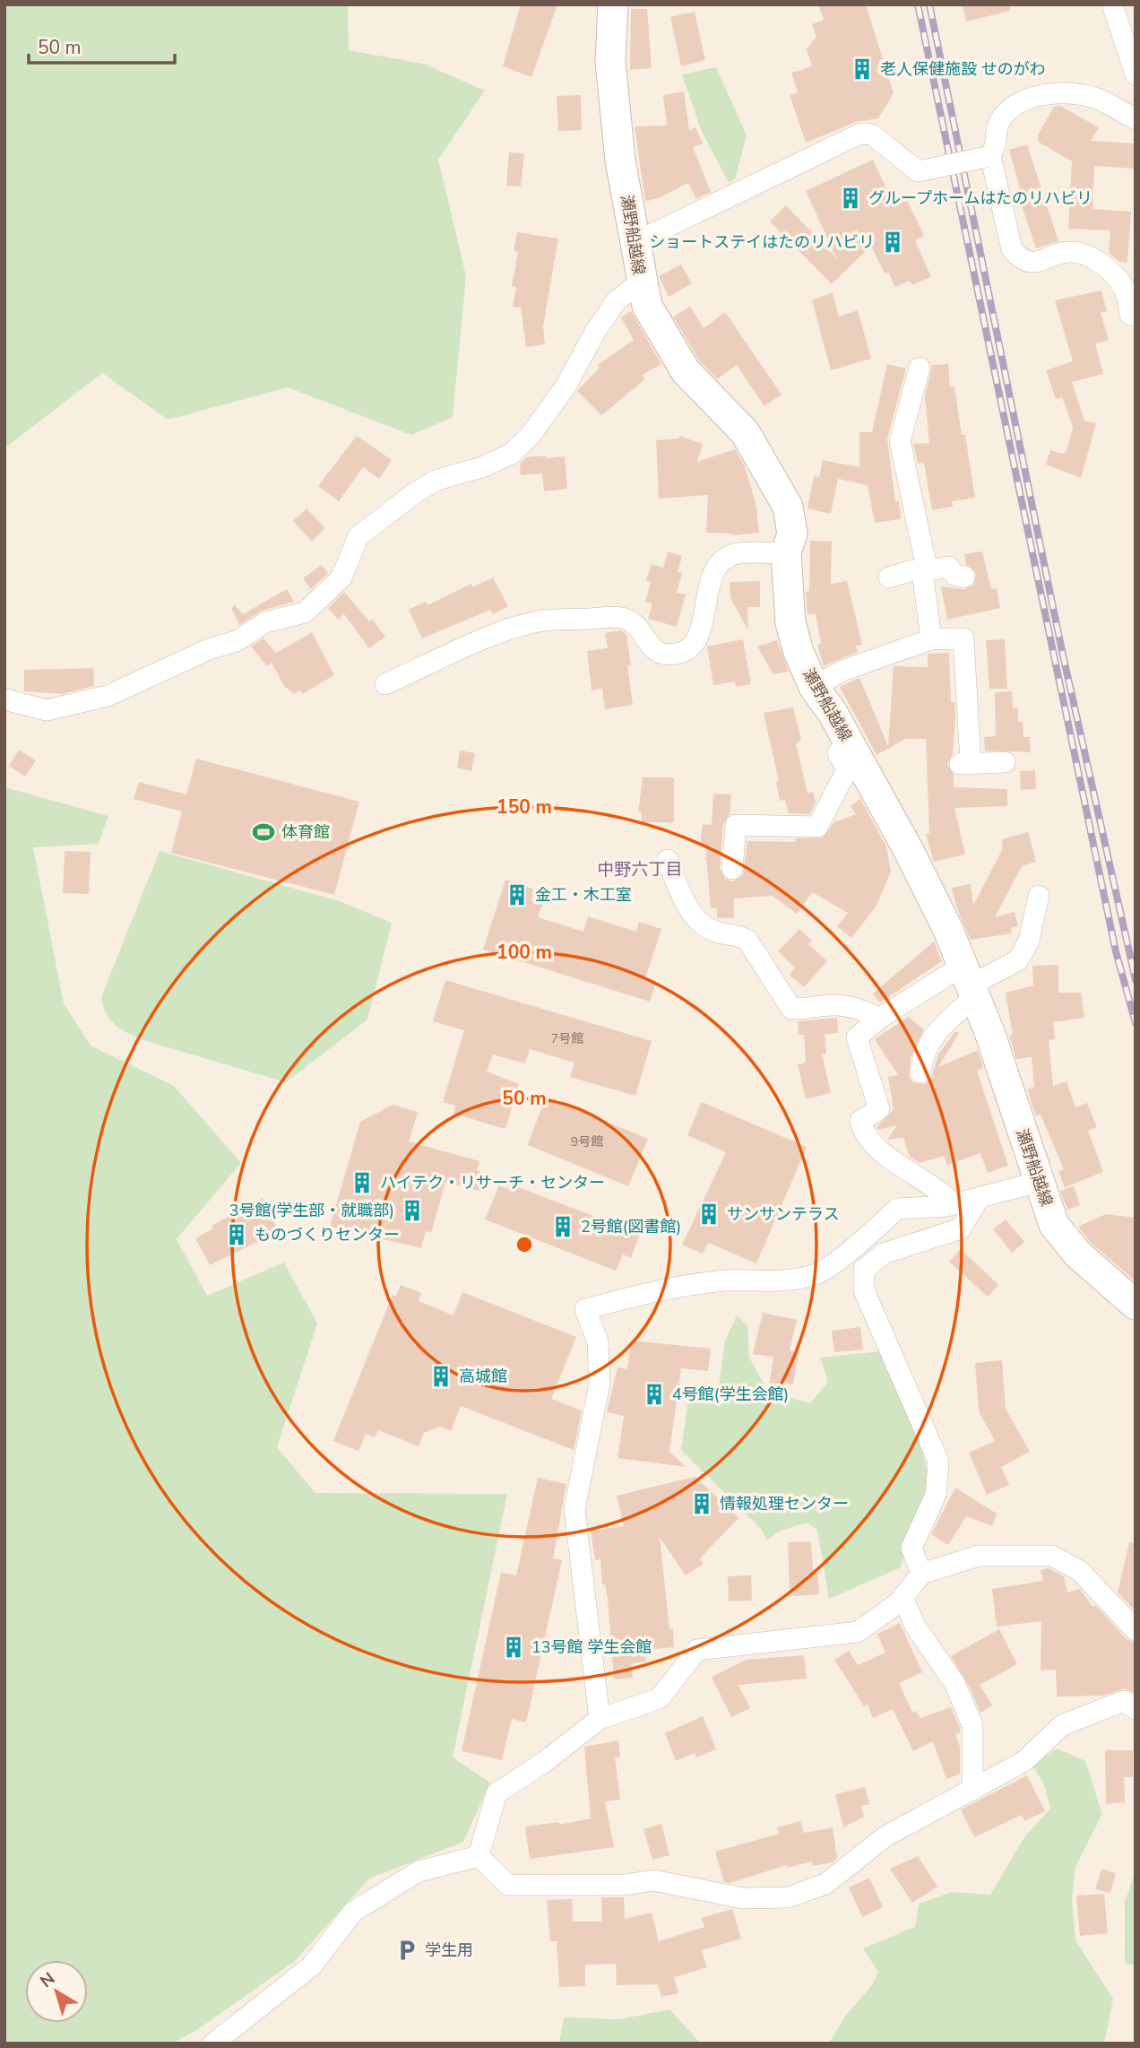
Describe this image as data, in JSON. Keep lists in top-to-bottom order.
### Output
{
  "streets": {
    "main road": ["瀬野船越線"]
  },
  "districts": ["中野六丁目"],
  "places": {
    "building": [
      "老人保健施設 せのがわ",
      "グループホームはたのリハビリ",
      "ショートステイはたのリハビリ",
      "金工・木工室",
      "ハイテク・リサーチ・センター",
      "3号館(学生部・就職部)",
      "サンサンテラス",
      "2号館(図書館)",
      "ものづくりセンター",
      "高城館",
      "4号館(学生会館)",
      "情報処理センター",
      "13号館 学生会館"
    ],
    "sports": ["体育館"],
    "parking": ["学生用"]
  },
  "house_numbers": ["7号館", "9号館"],
  "scale_bar": "50 m",
  "north": "top left",
  "rings": ["150 m", "100 m", "50 m"]
}
